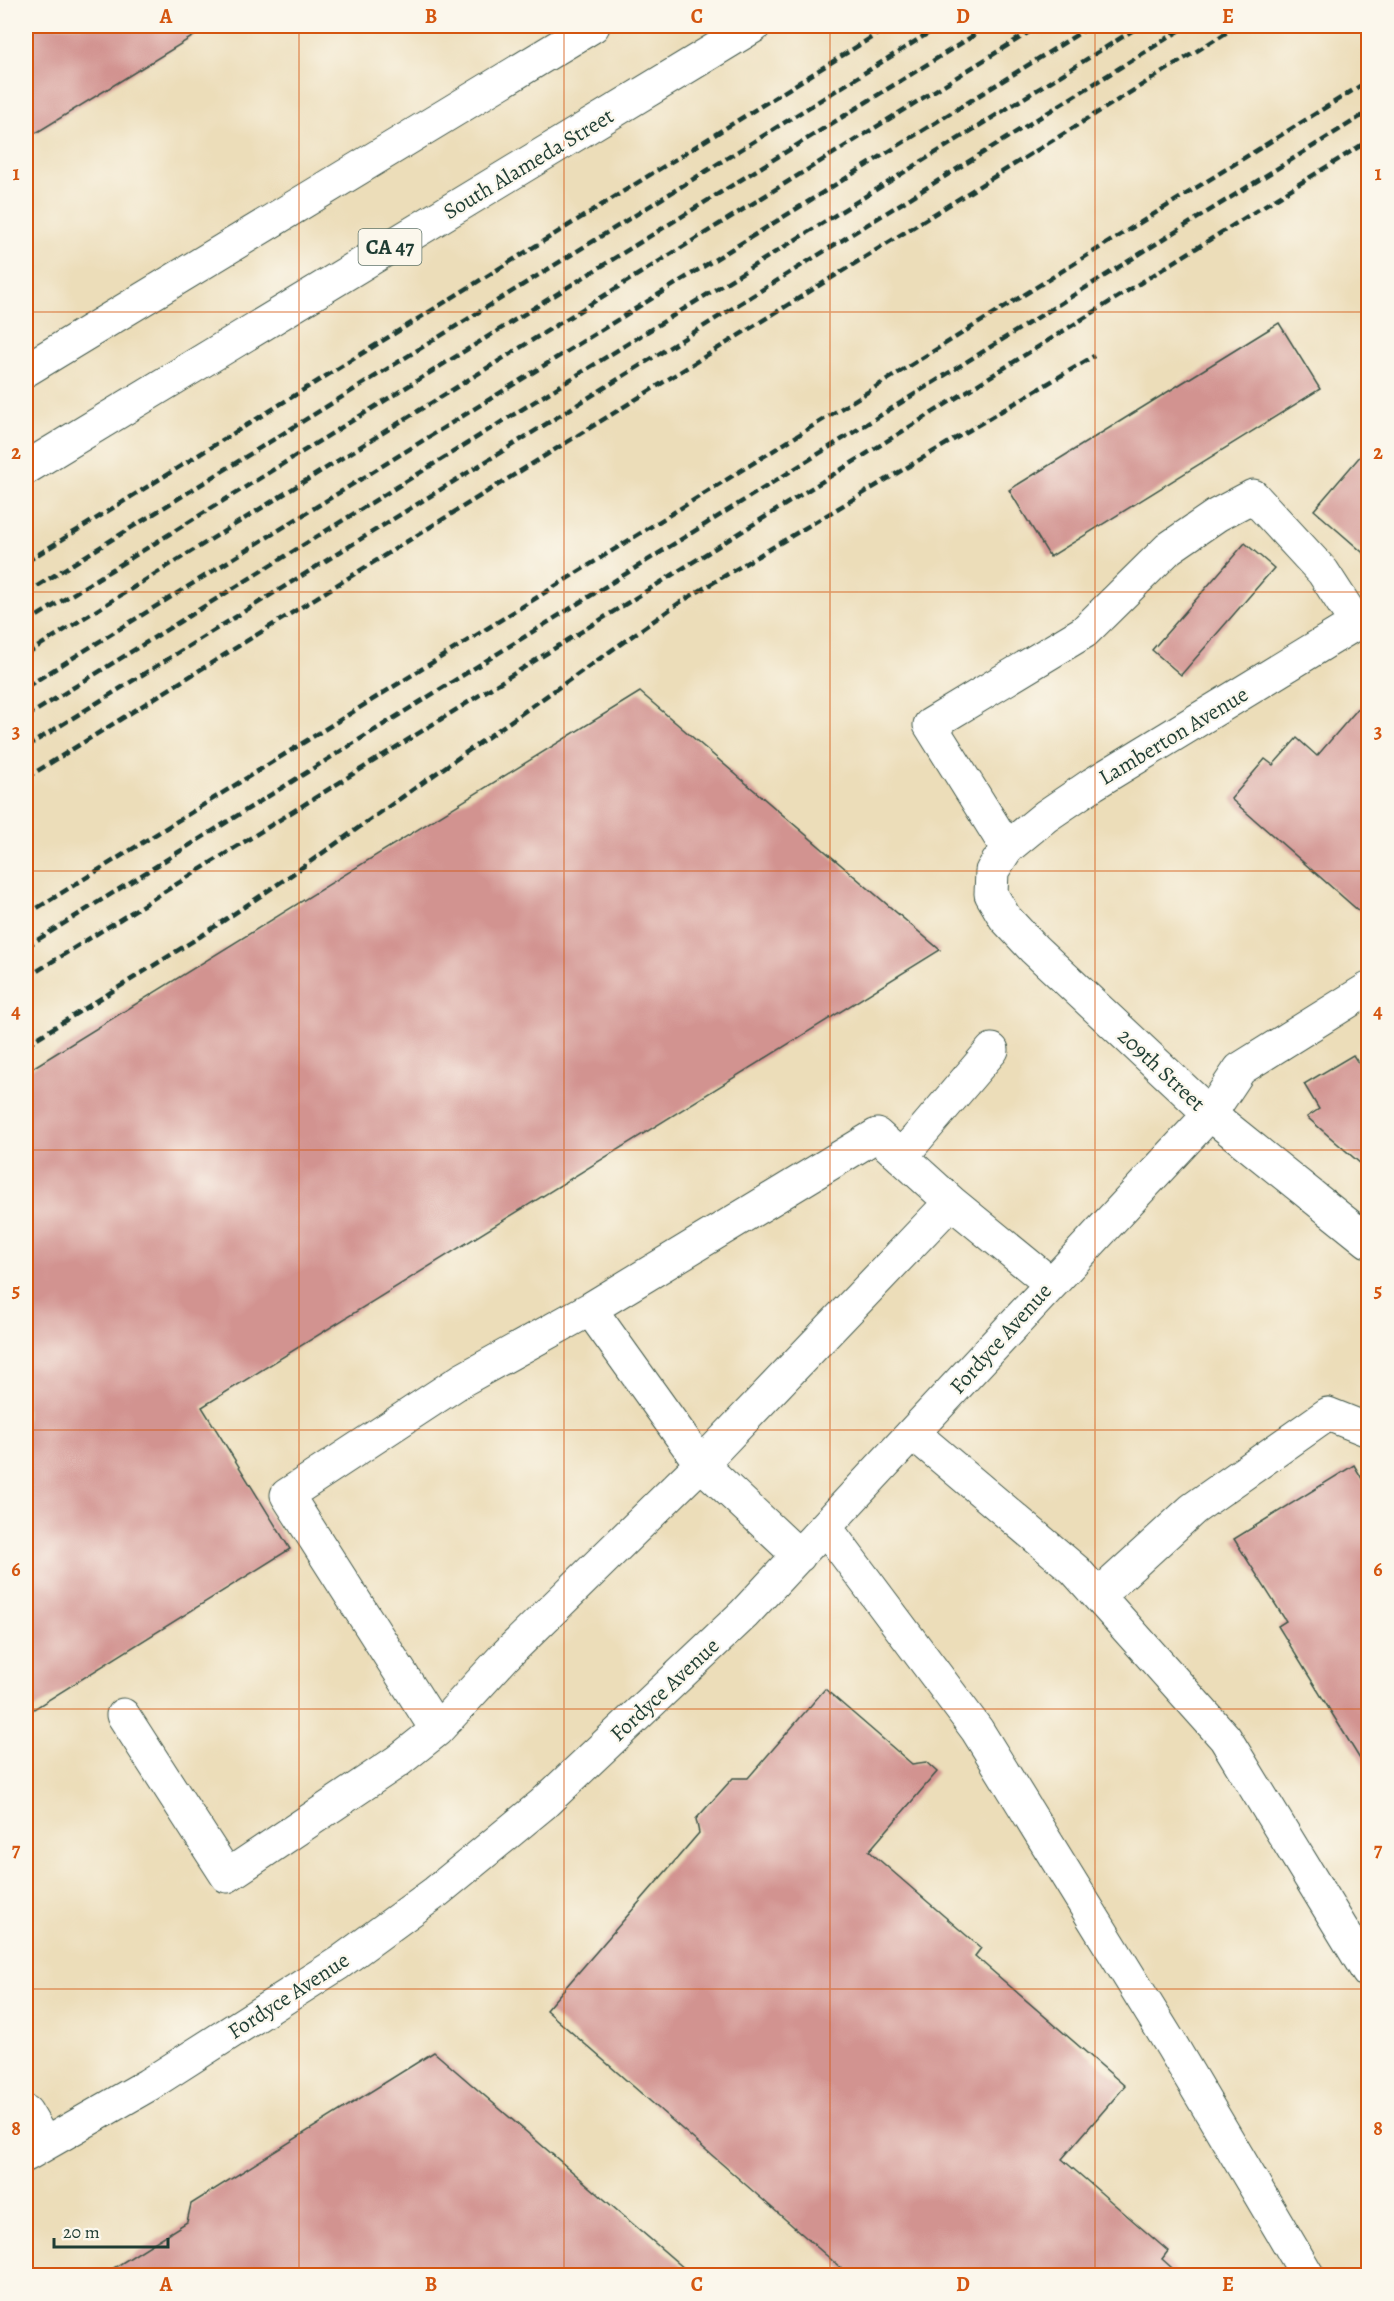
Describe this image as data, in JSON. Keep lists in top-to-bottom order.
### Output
{
  "streets": {
    "street": [
      "South Alameda Street",
      "CA 47",
      "Lamberton Avenue",
      "209th Street",
      "Fordyce Avenue"
    ]
  },
  "crossings": [
    ["Lamberton Avenue", "209th Street"],
    ["209th Street", "Fordyce Avenue"]
  ],
  "scale_bar": "20 m",
  "grid": {
    "columns": [
      "A",
      "B",
      "C",
      "D",
      "E"
    ],
    "rows": [
      "1",
      "2",
      "3",
      "4",
      "5",
      "6",
      "7",
      "8"
    ]
  }
}
